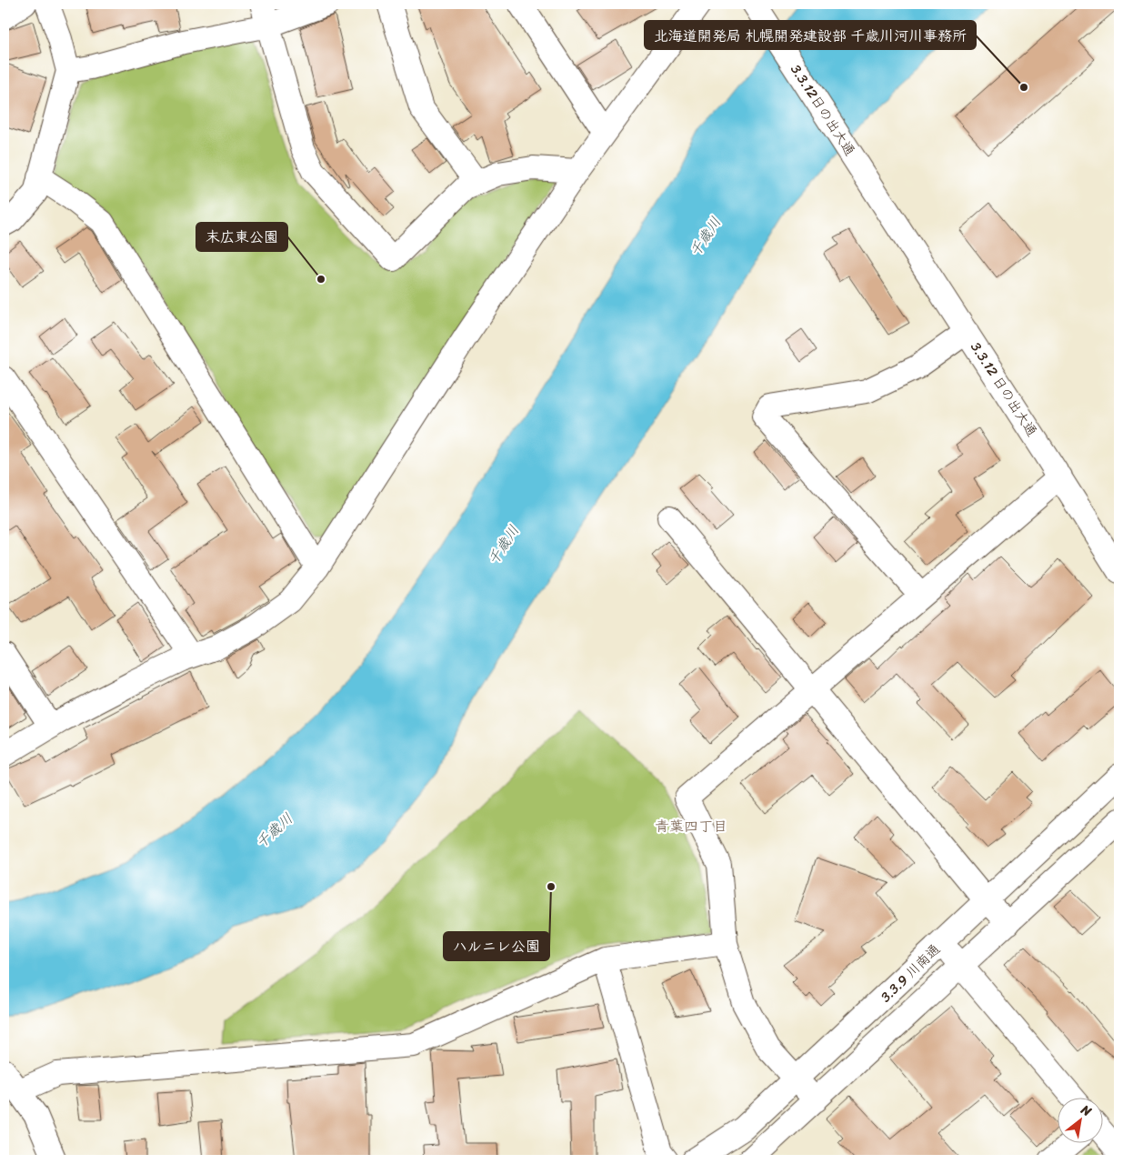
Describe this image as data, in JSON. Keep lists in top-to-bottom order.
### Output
{
  "streets": {
    "street": ["3.3.12日の出大通", "3.3.12 日の出大通", "3.3.9 川南通"]
  },
  "crossings": [
    ["3.3.12日の出大通", "3.3.12 日の出大通"]
  ],
  "districts": ["青葉四丁目"],
  "water": ["千歳川"],
  "places": ["北海道開発局 札幌開発建設部 千歳川河川事務所", "末広東公園", "ハルニレ公園"],
  "north": "top right"
}
